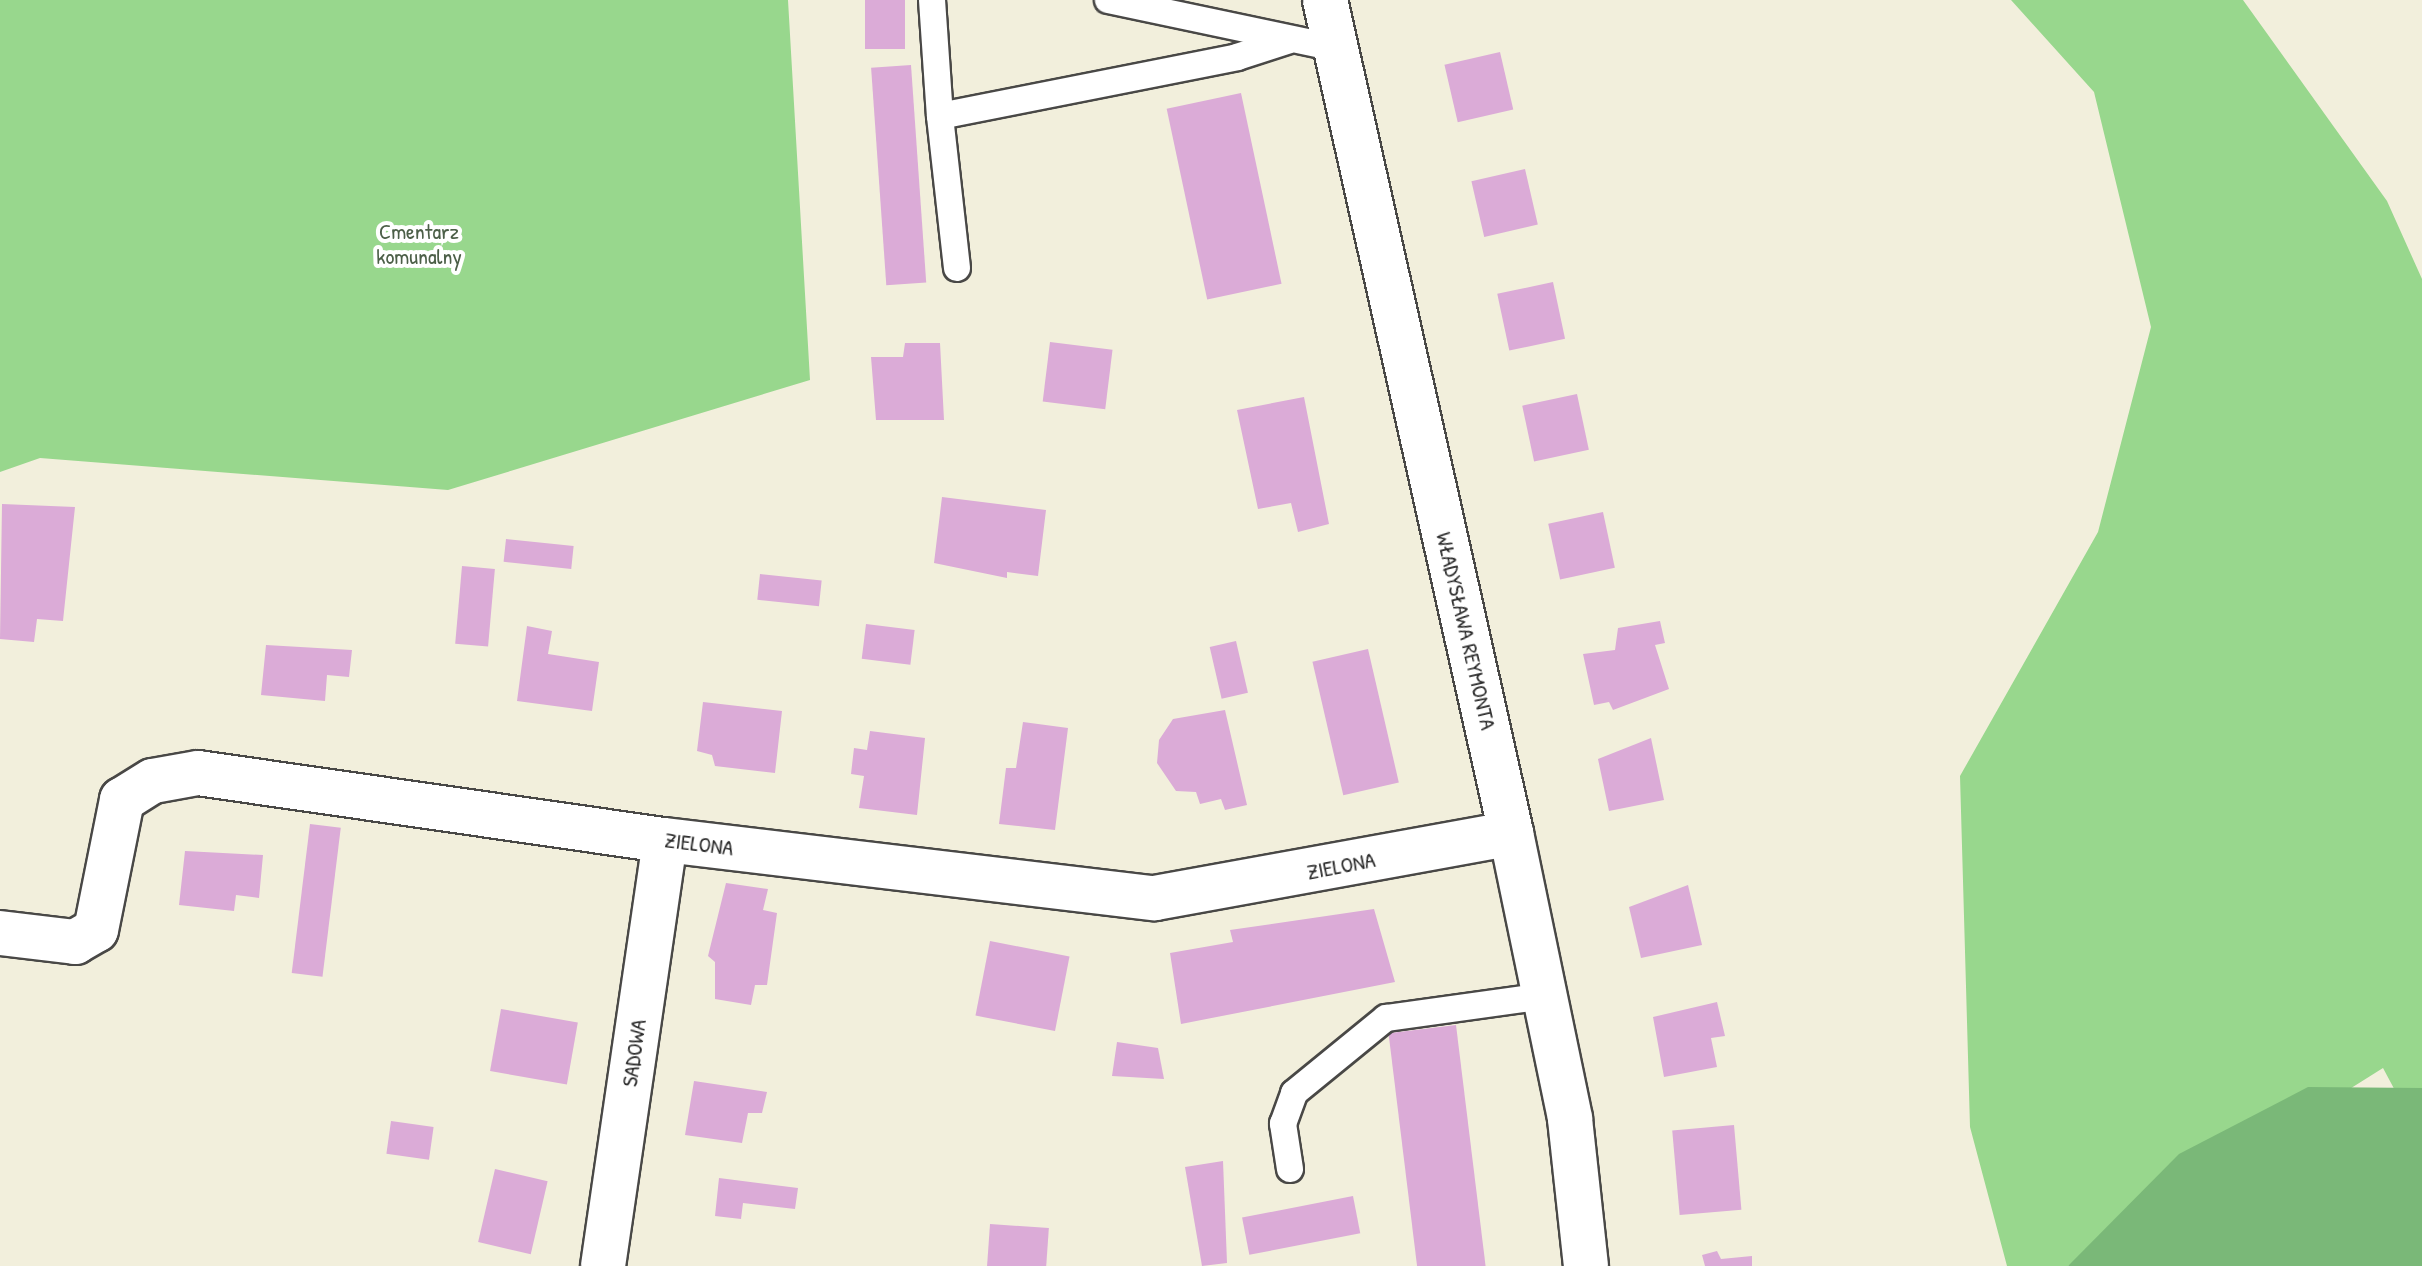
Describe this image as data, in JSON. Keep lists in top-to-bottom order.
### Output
{
  "streets": {
    "street": ["WŁADYSŁAWA REYMONTA", "ZIELONA", "SADOWA"]
  },
  "crossings": [
    ["WŁADYSŁAWA REYMONTA", "ZIELONA"],
    ["ZIELONA", "SADOWA"]
  ],
  "parks": ["Cmentarz komunalny"]
}
